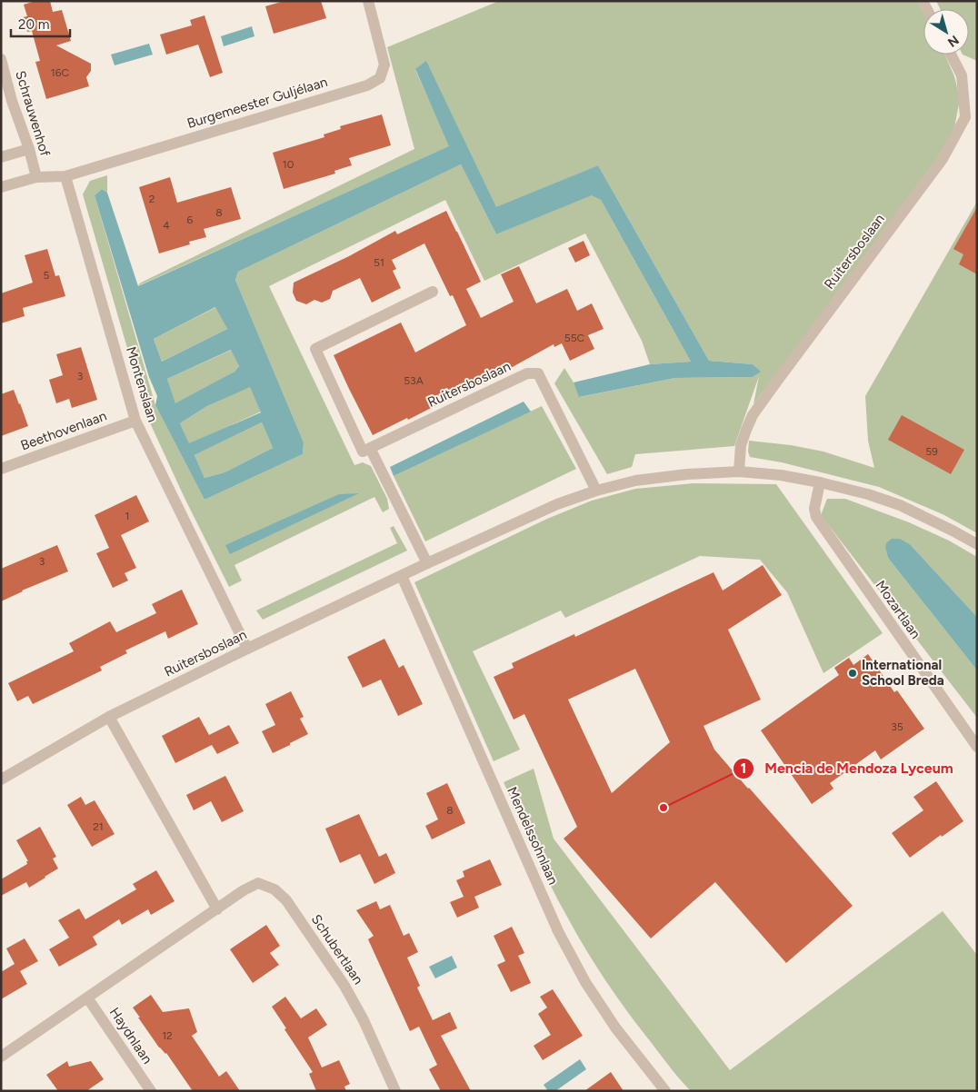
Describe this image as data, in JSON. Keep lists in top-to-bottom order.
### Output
{
  "streets": {
    "street": [
      "Burgemeester Guljélaan",
      "Schrauwenhof",
      "Ruitersboslaan",
      "Montenslaan",
      "Beethovenlaan",
      "Mozartlaan",
      "Mendelssohnlaan",
      "Schubertlaan",
      "Haydnlaan"
    ]
  },
  "crossings": [
    ["Burgemeester Guljélaan", "Montenslaan"],
    ["Ruitersboslaan", "Montenslaan"],
    ["Ruitersboslaan", "Mozartlaan"],
    ["Ruitersboslaan", "Mendelssohnlaan"],
    ["Montenslaan", "Beethovenlaan"],
    ["Schubertlaan", "Haydnlaan"]
  ],
  "places": ["International School Breda", "Mencia de Mendoza Lyceum"],
  "house_numbers": [
    "16C",
    "10",
    "2",
    "8",
    "6",
    "4",
    "51",
    "5",
    "55C",
    "3",
    "53A",
    "59",
    "1",
    "3",
    "35",
    "8",
    "21",
    "12"
  ],
  "scale_bar": "20 m",
  "north": "bottom right"
}
